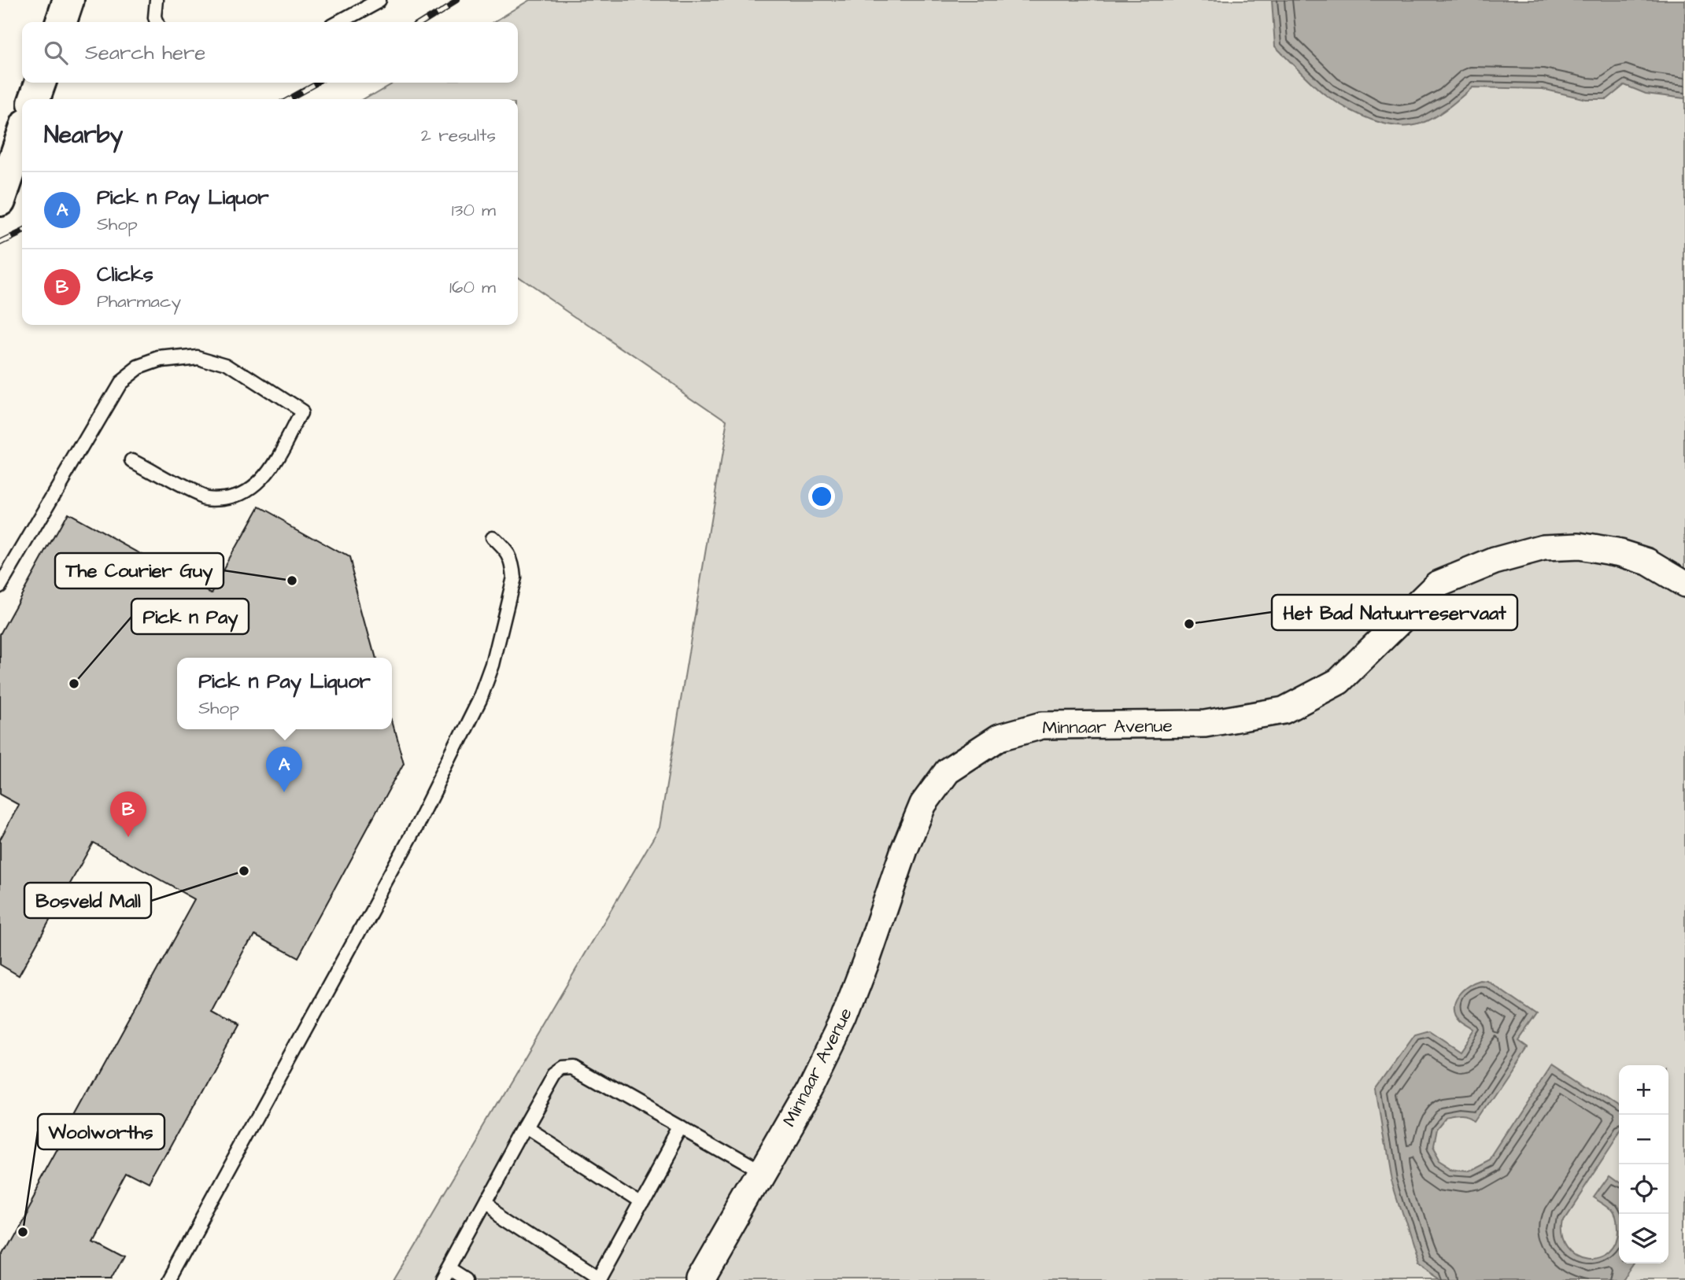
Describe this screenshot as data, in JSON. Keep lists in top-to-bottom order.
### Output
{
  "streets": {
    "street": ["Minnaar Avenue"]
  },
  "places": [
    "The Courier Guy",
    "Het Bad Natuurreservaat",
    "Pick n Pay",
    "Bosveld Mall",
    "Woolworths"
  ],
  "page": {
    "search": "Search here",
    "heading": ["Nearby", "2 results"],
    "list": [
      {
        "mark": "A",
        "name": "Pick n Pay Liquor",
        "note": "Shop",
        "value": "130 m"
      },
      {
        "mark": "B",
        "name": "Clicks",
        "note": "Pharmacy",
        "value": "160 m"
      }
    ],
    "popup": ["Pick n Pay Liquor", "Shop"],
    "pins": ["A", "B"],
    "map_buttons": ["+", "−"]
  }
}
